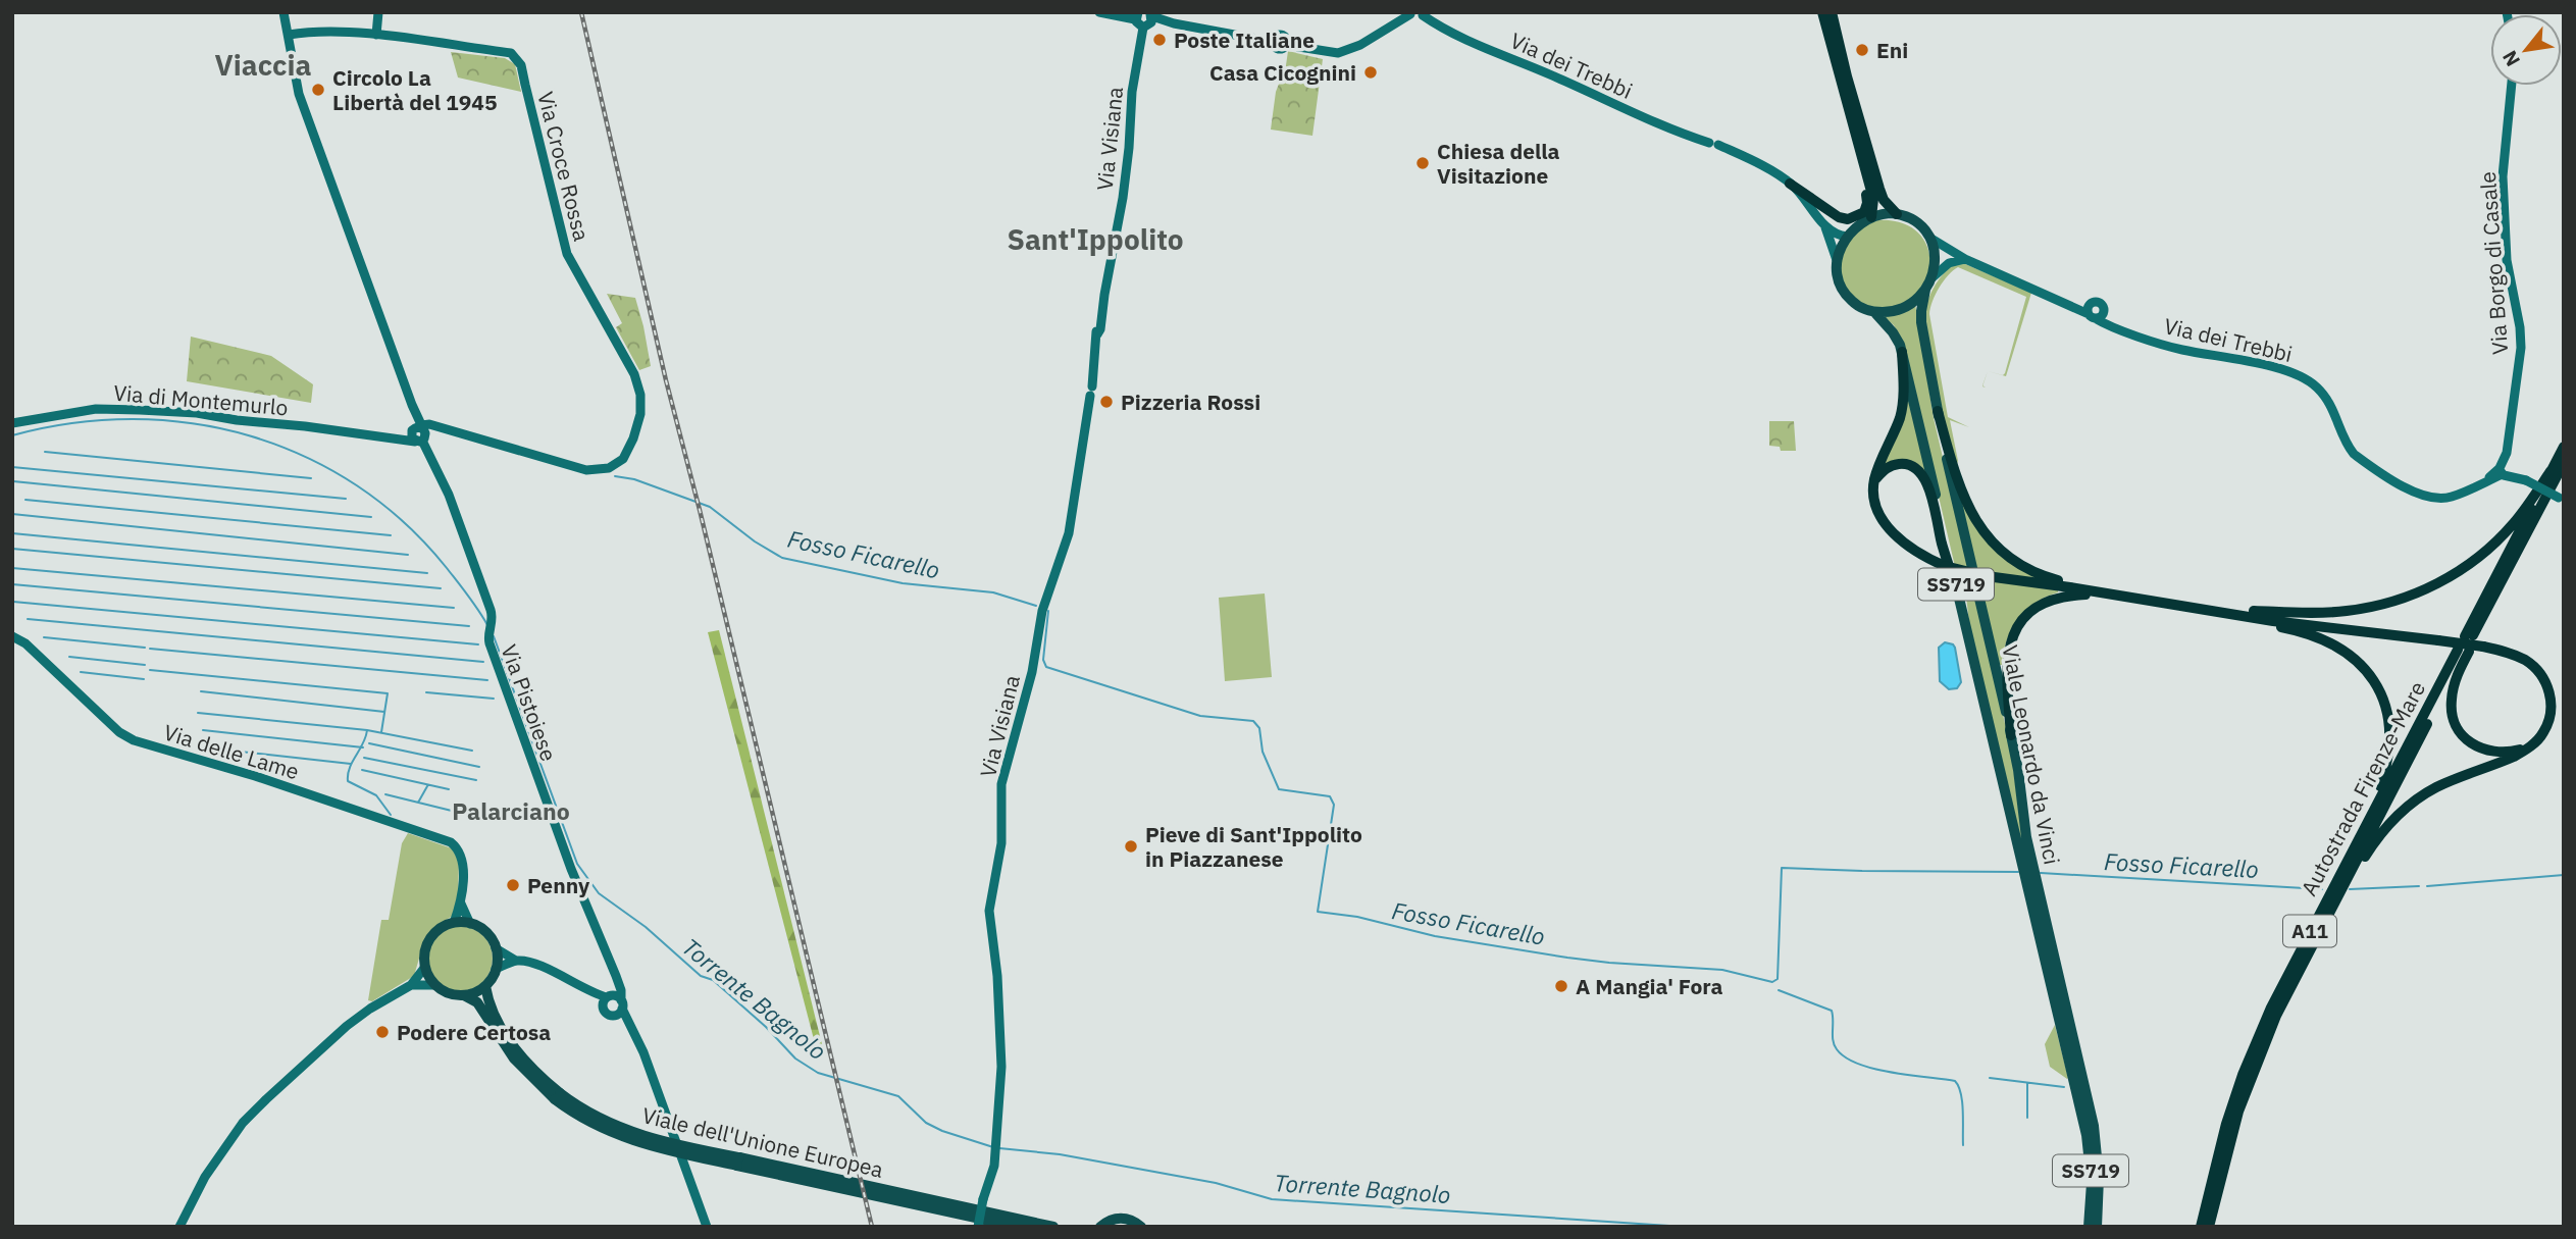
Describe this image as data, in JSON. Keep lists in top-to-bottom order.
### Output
{
  "streets": {
    "highway": ["Autostrada Firenze-Mare", "A11"],
    "main road": ["SS719", "Viale Leonardo da Vinci", "Viale dell'Unione Europea"],
    "street": [
      "Via dei Trebbi",
      "Via Visiana",
      "Via Croce Rossa",
      "Via Borgo di Casale",
      "Via di Montemurlo",
      "Via Pistoiese",
      "Via delle Lame"
    ]
  },
  "crossings": [
    ["Via dei Trebbi", "Via Borgo di Casale"],
    ["Via dei Trebbi", "Viale Leonardo da Vinci"],
    ["Via Croce Rossa", "Via di Montemurlo"],
    ["Via di Montemurlo", "Via Pistoiese"]
  ],
  "districts": ["Viaccia", "Sant'Ippolito", "Palarciano"],
  "water": ["Fosso Ficarello", "Torrente Bagnolo"],
  "places": [
    "Poste Italiane",
    "Eni",
    "Casa Cicognini",
    "Circolo La Libertà del 1945",
    "Chiesa della Visitazione",
    "Pizzeria Rossi",
    "Pieve di Sant'Ippolito in Piazzanese",
    "Penny",
    "A Mangia' Fora",
    "Podere Certosa"
  ],
  "north": "bottom left"
}
